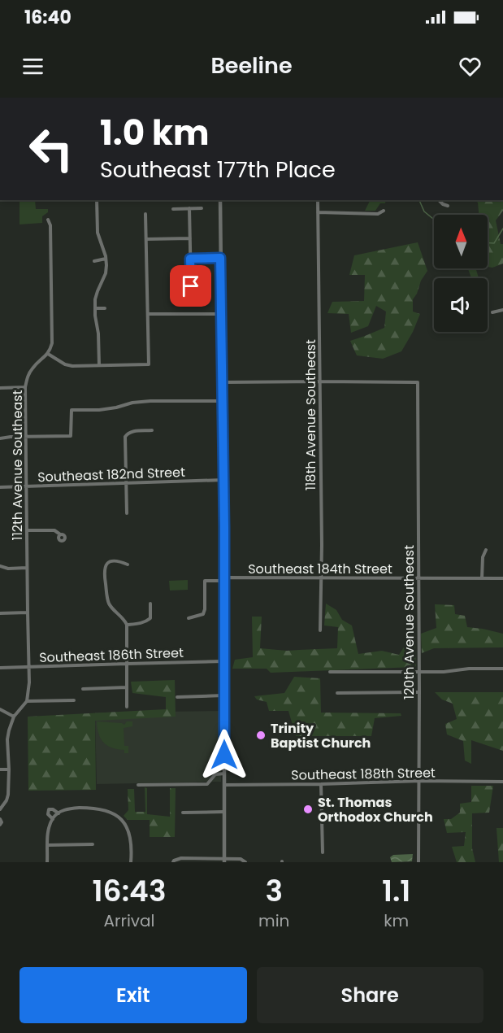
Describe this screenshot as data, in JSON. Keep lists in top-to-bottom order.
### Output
{
  "streets": {
    "street": [
      "118th Avenue Southeast",
      "112th Avenue Southeast",
      "Southeast 182nd Street",
      "Southeast 184th Street",
      "120th Avenue Southeast",
      "Southeast 186th Street",
      "Southeast 188th Street"
    ]
  },
  "crossings": [
    ["118th Avenue Southeast", "Southeast 184th Street"],
    ["118th Avenue Southeast", "120th Avenue Southeast"],
    ["112th Avenue Southeast", "Southeast 182nd Street"],
    ["112th Avenue Southeast", "Southeast 186th Street"],
    ["Southeast 184th Street", "120th Avenue Southeast"],
    ["120th Avenue Southeast", "Southeast 188th Street"]
  ],
  "places": ["Trinity Baptist Church", "St. Thomas Orthodox Church"],
  "north": "top",
  "page": {
    "status": "16:40",
    "header": "Beeline",
    "turn": ["1.0 km", "Southeast 177th Place"],
    "eta": [
      "16:43",
      "Arrival",
      "3",
      "min",
      "1.1",
      "km"
    ],
    "buttons": ["Exit", "Share"]
  }
}
